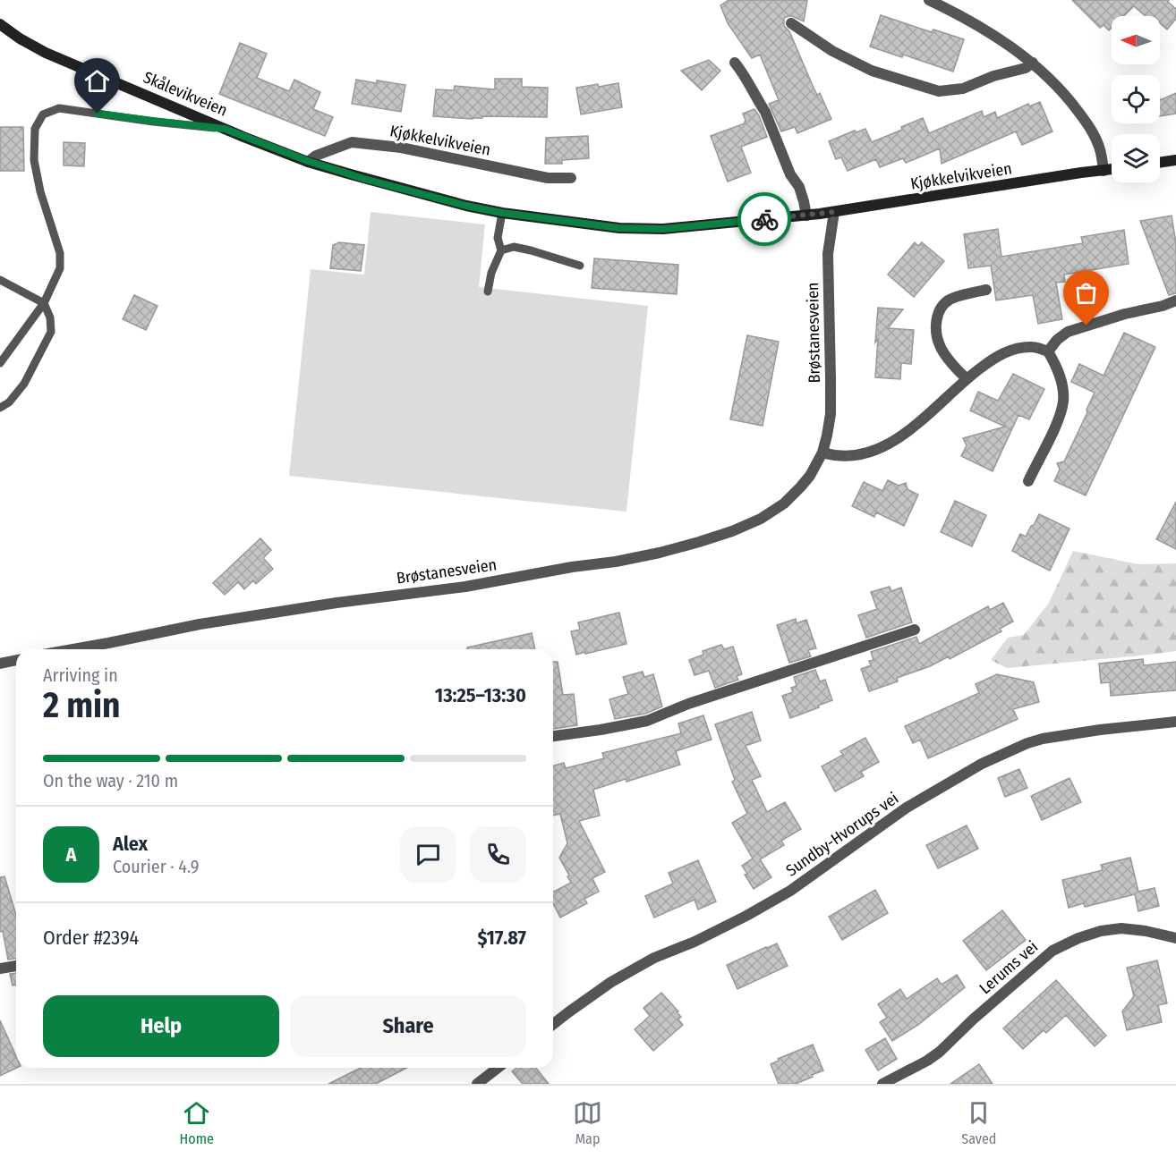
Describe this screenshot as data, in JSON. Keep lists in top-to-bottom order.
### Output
{
  "streets": {
    "main road": ["Skålevikveien", "Kjøkkelvikveien"],
    "street": ["Brøstanesveien", "Sundby-Hvorups vei", "Lerums vei"]
  },
  "crossings": [
    ["Skålevikveien", "Kjøkkelvikveien"],
    ["Kjøkkelvikveien", "Brøstanesveien"]
  ],
  "north": "left",
  "page": {
    "heading": ["2 min", "Arriving in", "13:25–13:30"],
    "panel": [
      "Alex",
      "Courier · 4.9",
      "Order #2394",
      "$17.87"
    ],
    "bar": "On the way · 210 m",
    "round": "A",
    "buttons": ["Help", "Share"],
    "tabs": ["Home", "Map", "Saved"]
  }
}
